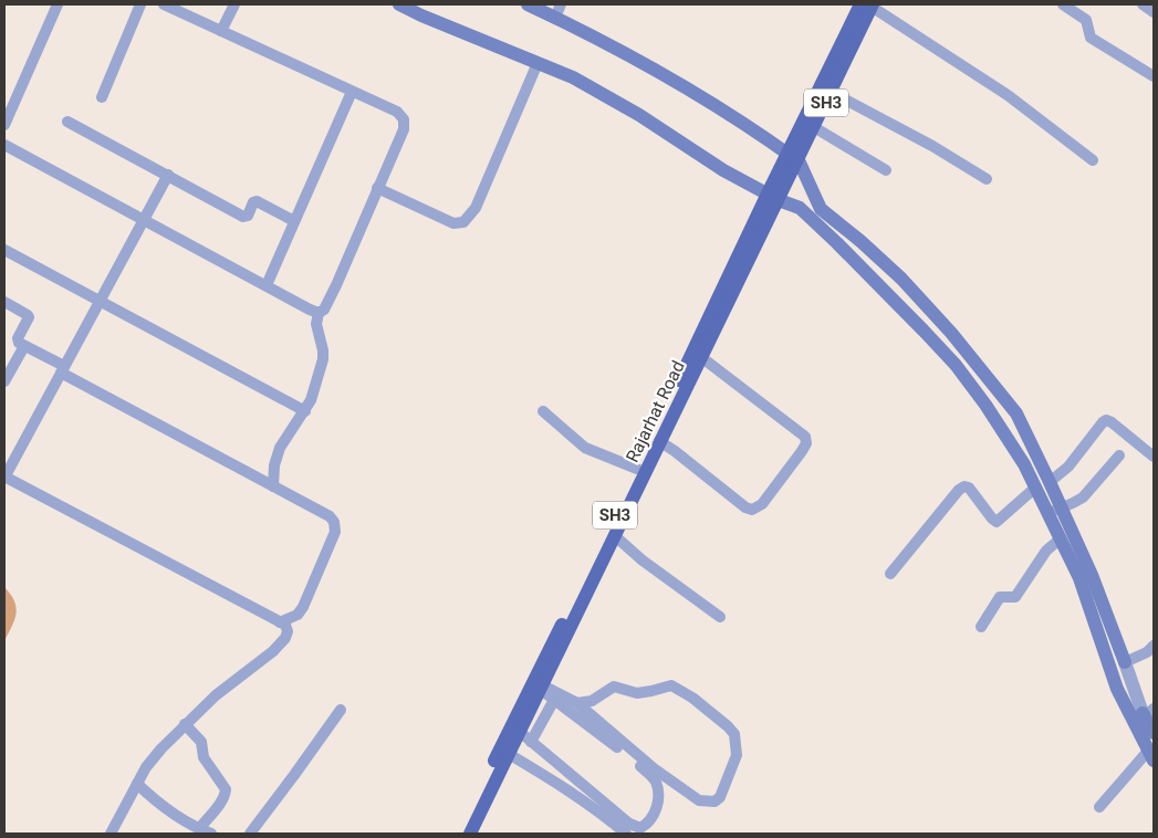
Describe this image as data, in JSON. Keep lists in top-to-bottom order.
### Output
{
  "streets": {
    "main road": ["SH3", "Rajarhat Road"]
  }
}
